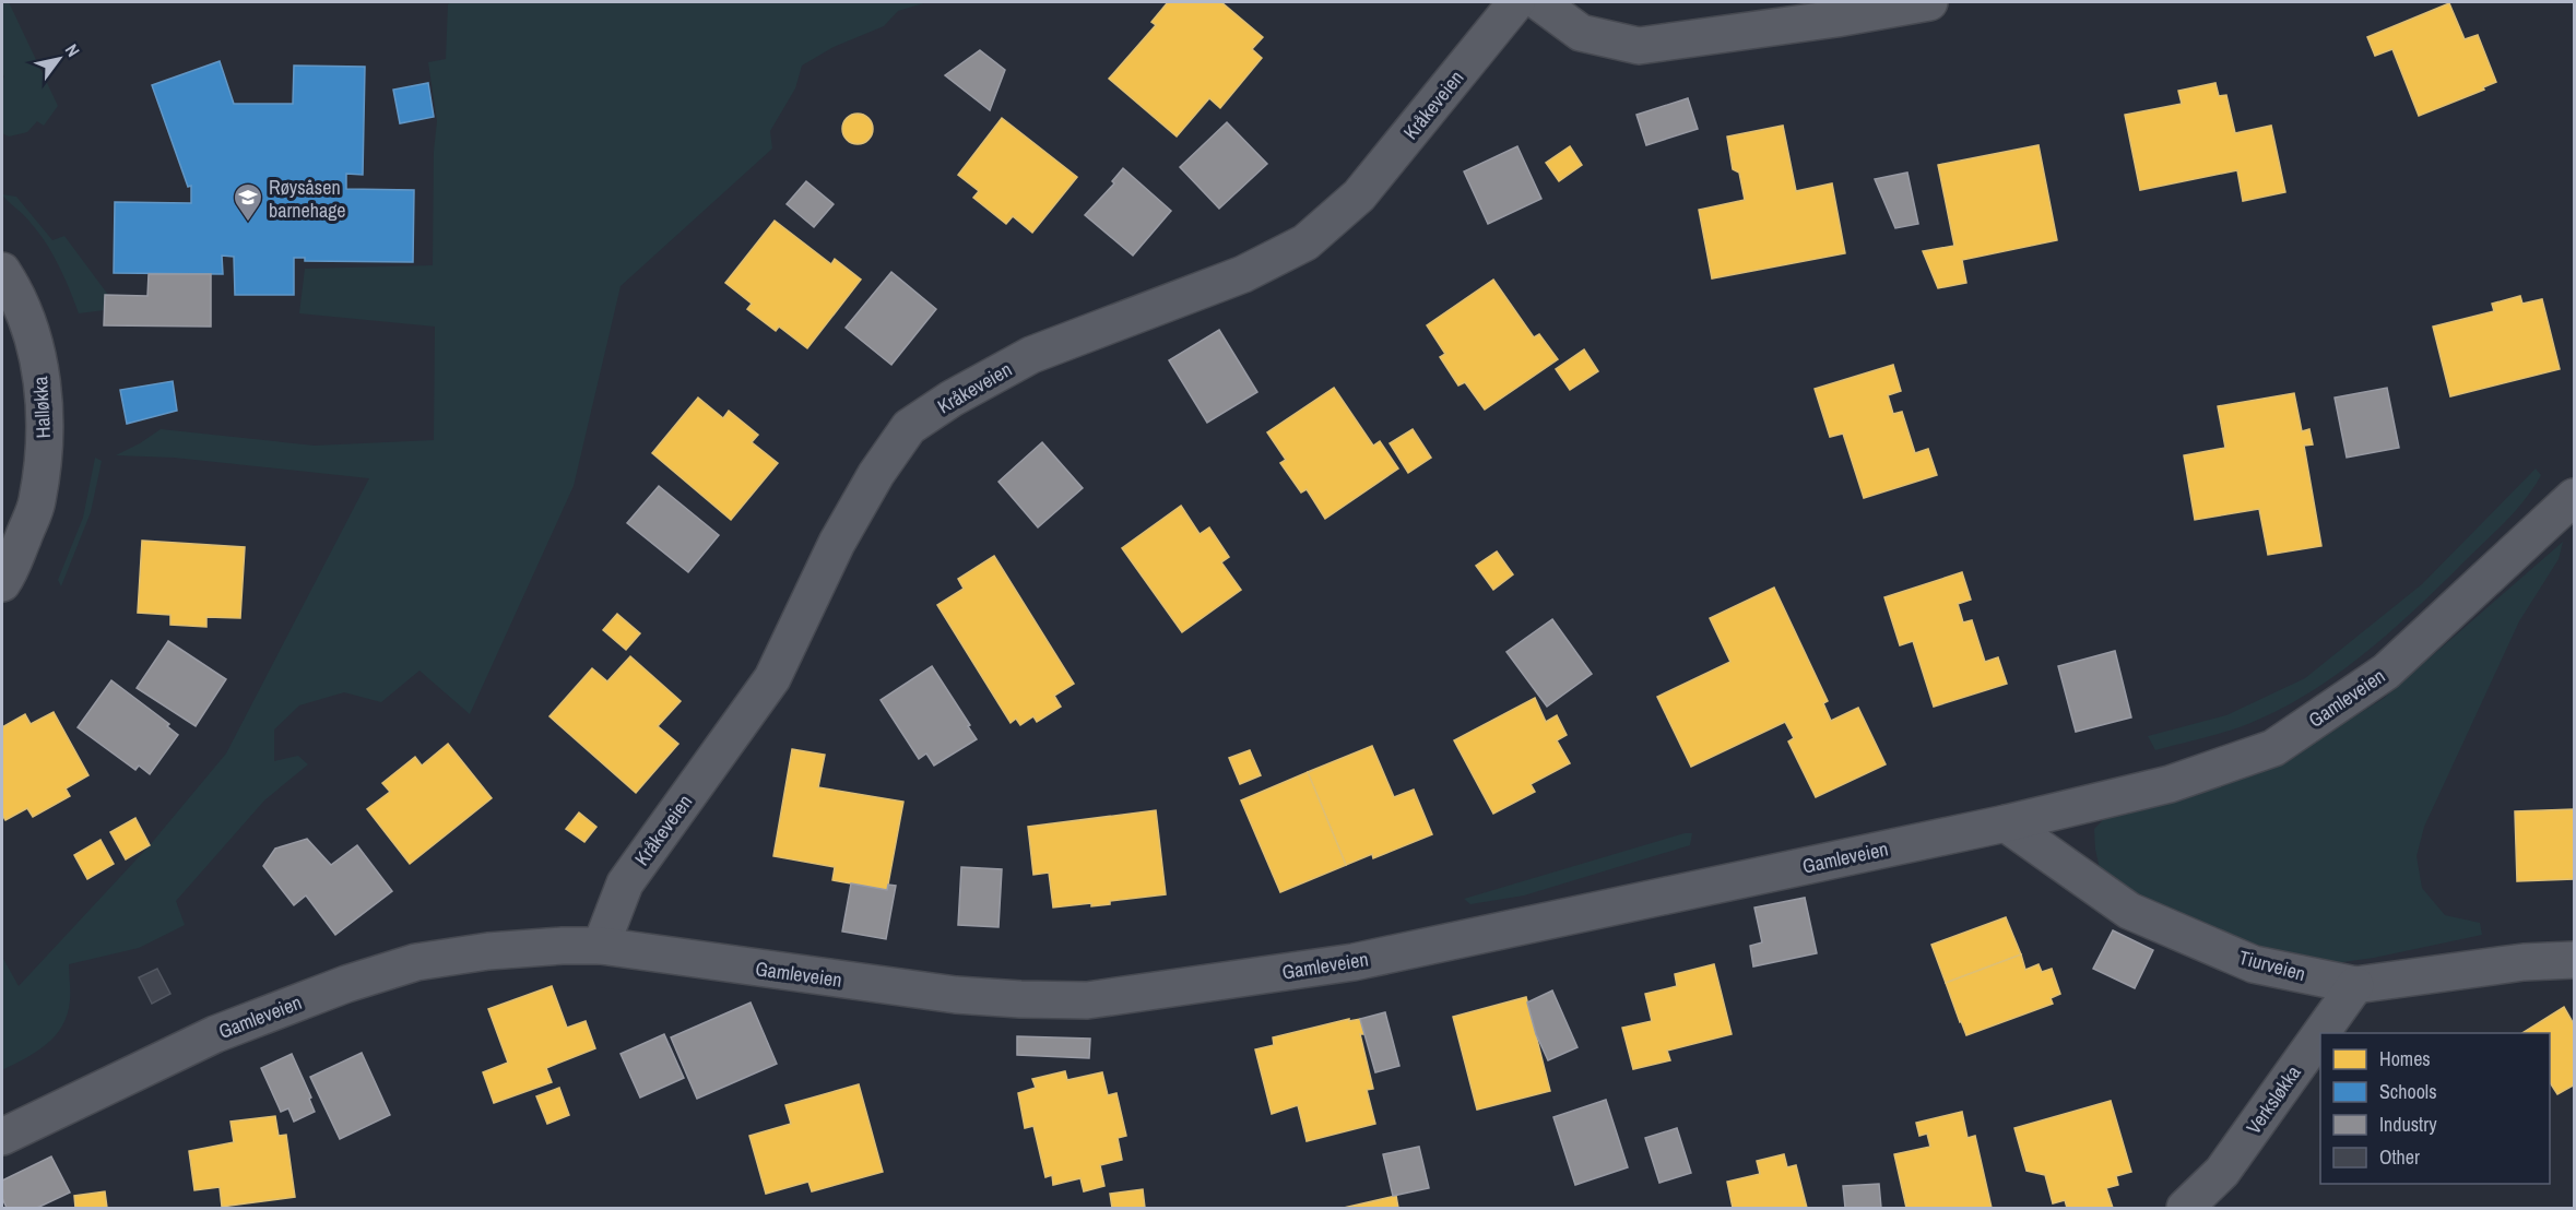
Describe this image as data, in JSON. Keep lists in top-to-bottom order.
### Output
{
  "streets": {
    "street": [
      "Kråkeveien",
      "Halløkka",
      "Gamleveien",
      "Tiurveien",
      "Verksløkka"
    ]
  },
  "crossings": [
    ["Kråkeveien", "Gamleveien"],
    ["Gamleveien", "Tiurveien"],
    ["Tiurveien", "Verksløkka"]
  ],
  "places": {
    "school or university": ["Røysåsen barnehage"]
  },
  "legend": [
    "Homes",
    "Schools",
    "Industry",
    "Other"
  ],
  "north": "top right"
}
